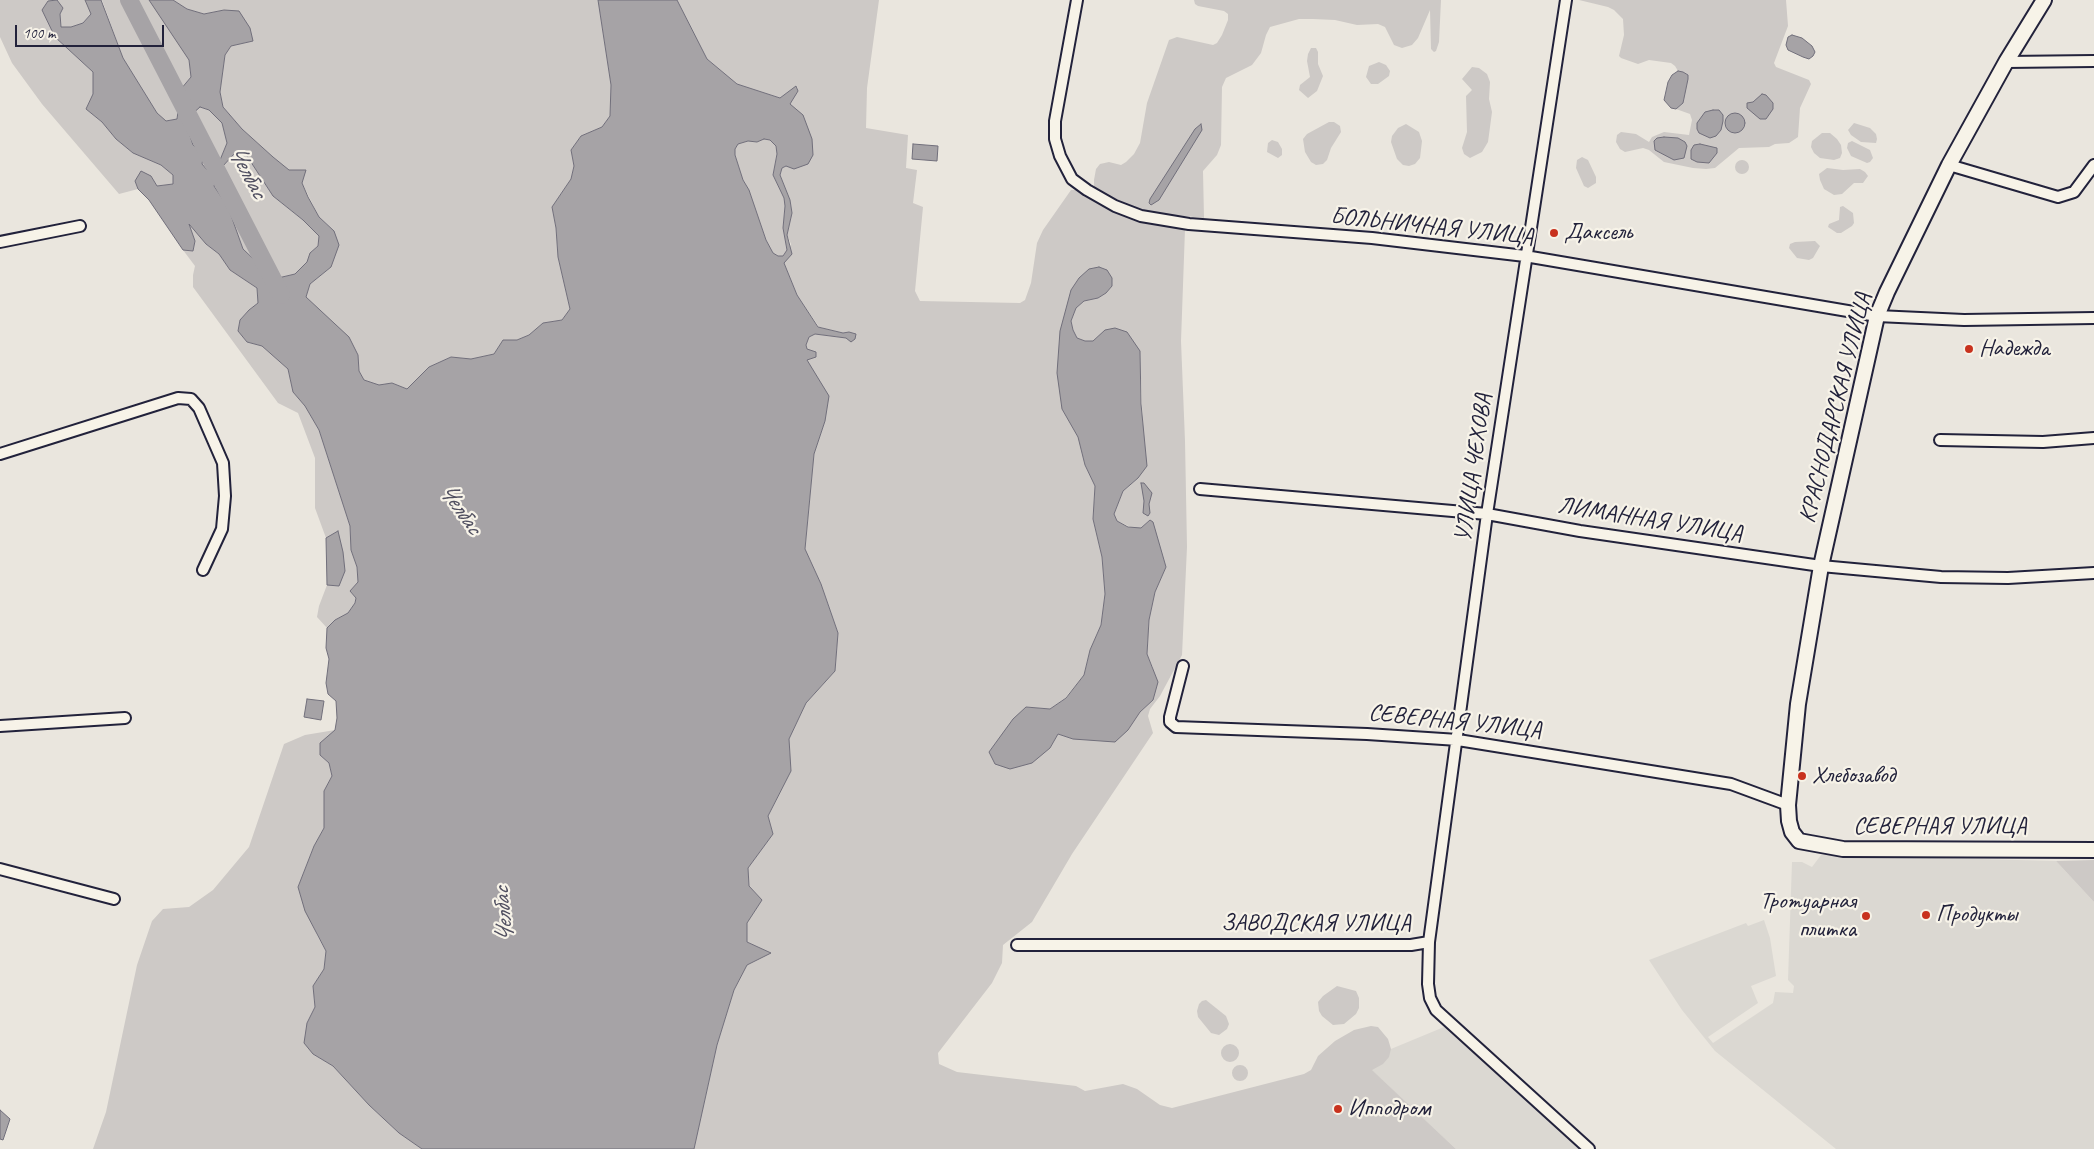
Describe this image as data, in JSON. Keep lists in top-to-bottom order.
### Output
{
  "streets": {
    "street": [
      "БОЛЬНИЧНАЯ УЛИЦА",
      "КРАСНОДАРСКАЯ УЛИЦА",
      "УЛИЦА ЧЕХОВА",
      "ЛИМАННАЯ УЛИЦА",
      "СЕВЕРНАЯ УЛИЦА",
      "ЗАВОДСКАЯ УЛИЦА"
    ]
  },
  "crossings": [
    ["БОЛЬНИЧНАЯ УЛИЦА", "КРАСНОДАРСКАЯ УЛИЦА"],
    ["БОЛЬНИЧНАЯ УЛИЦА", "УЛИЦА ЧЕХОВА"],
    ["КРАСНОДАРСКАЯ УЛИЦА", "ЛИМАННАЯ УЛИЦА"],
    ["КРАСНОДАРСКАЯ УЛИЦА", "СЕВЕРНАЯ УЛИЦА"],
    ["УЛИЦА ЧЕХОВА", "ЛИМАННАЯ УЛИЦА"],
    ["УЛИЦА ЧЕХОВА", "СЕВЕРНАЯ УЛИЦА"],
    ["УЛИЦА ЧЕХОВА", "ЗАВОДСКАЯ УЛИЦА"]
  ],
  "water": ["Челбас"],
  "places": [
    "Даксель",
    "Надежда",
    "Хлебозавод",
    "Продукты",
    "Тротуарная плитка",
    "Ипподром"
  ],
  "scale_bar": "100 m"
}
